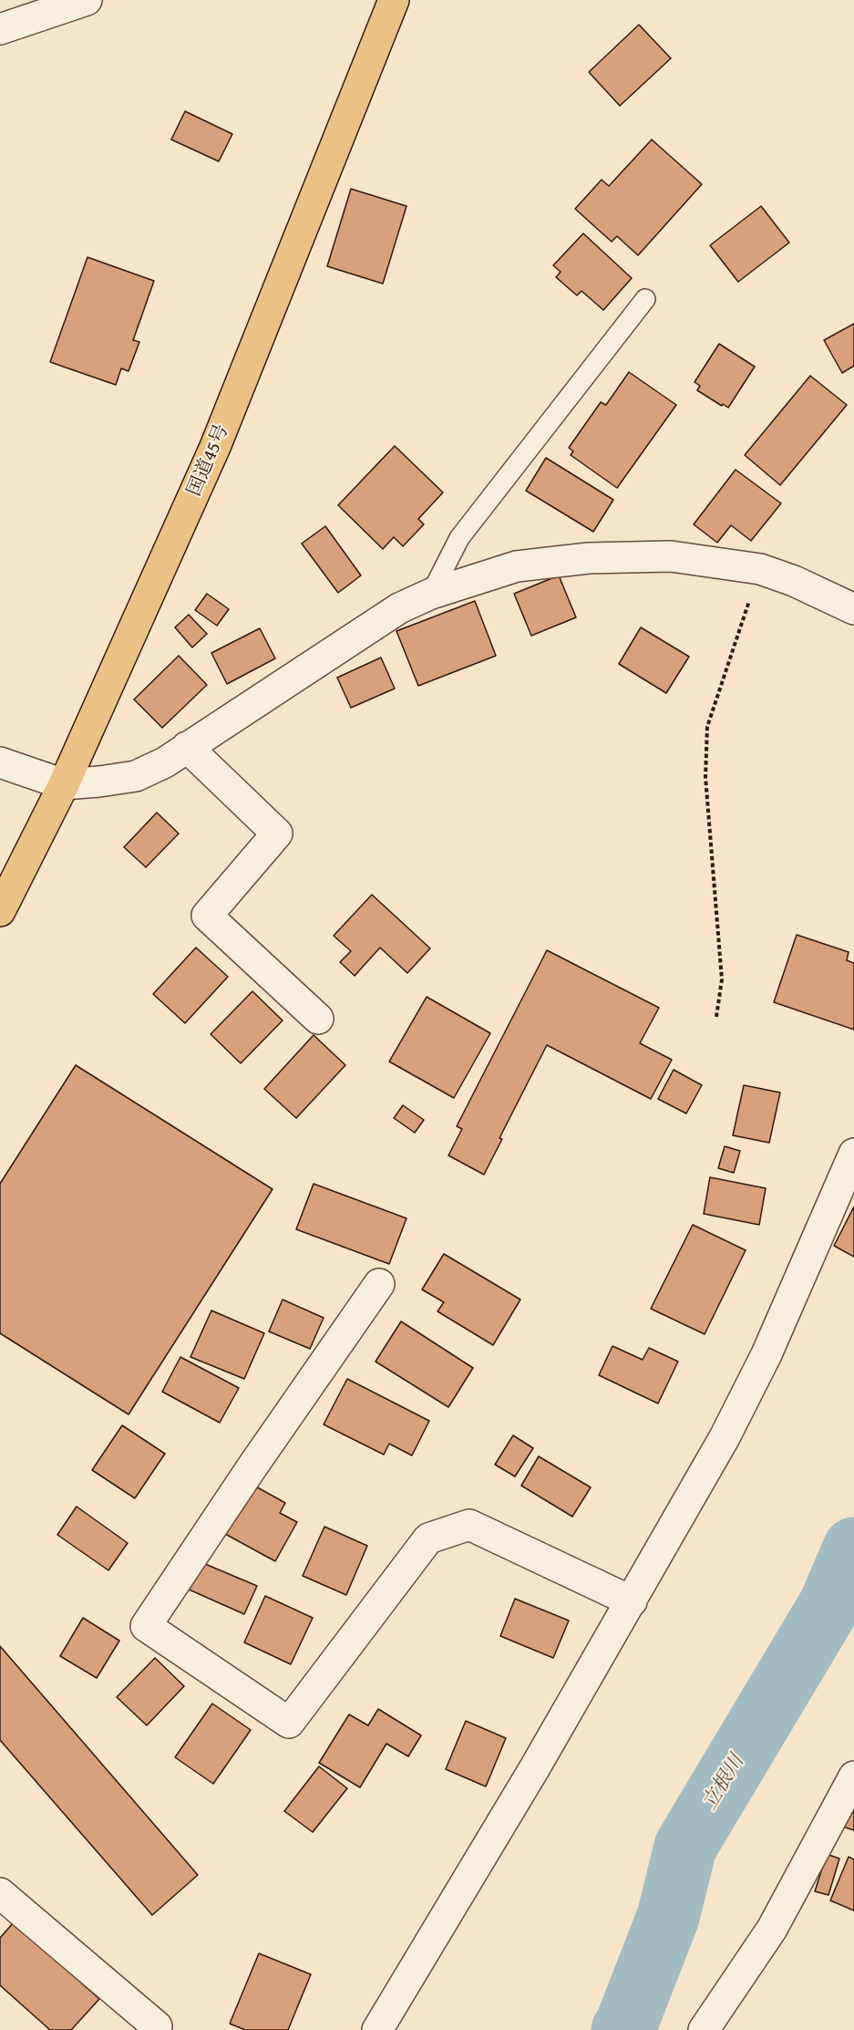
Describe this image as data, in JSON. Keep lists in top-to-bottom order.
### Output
{
  "streets": {
    "highway": ["国道45号"]
  },
  "water": ["立根川"]
}
